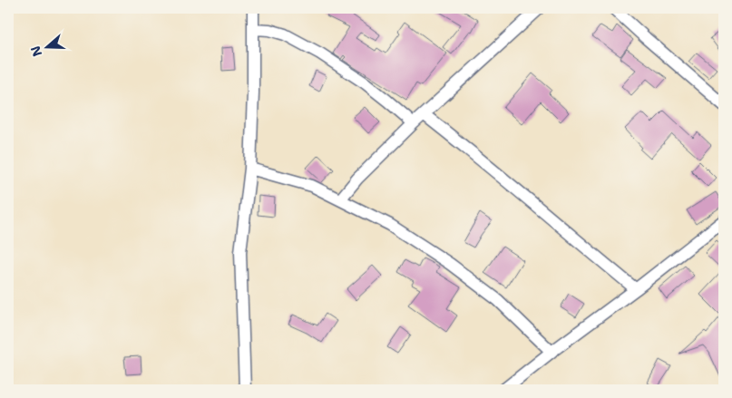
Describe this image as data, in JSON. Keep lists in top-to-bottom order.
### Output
{
  "north": "left"
}
